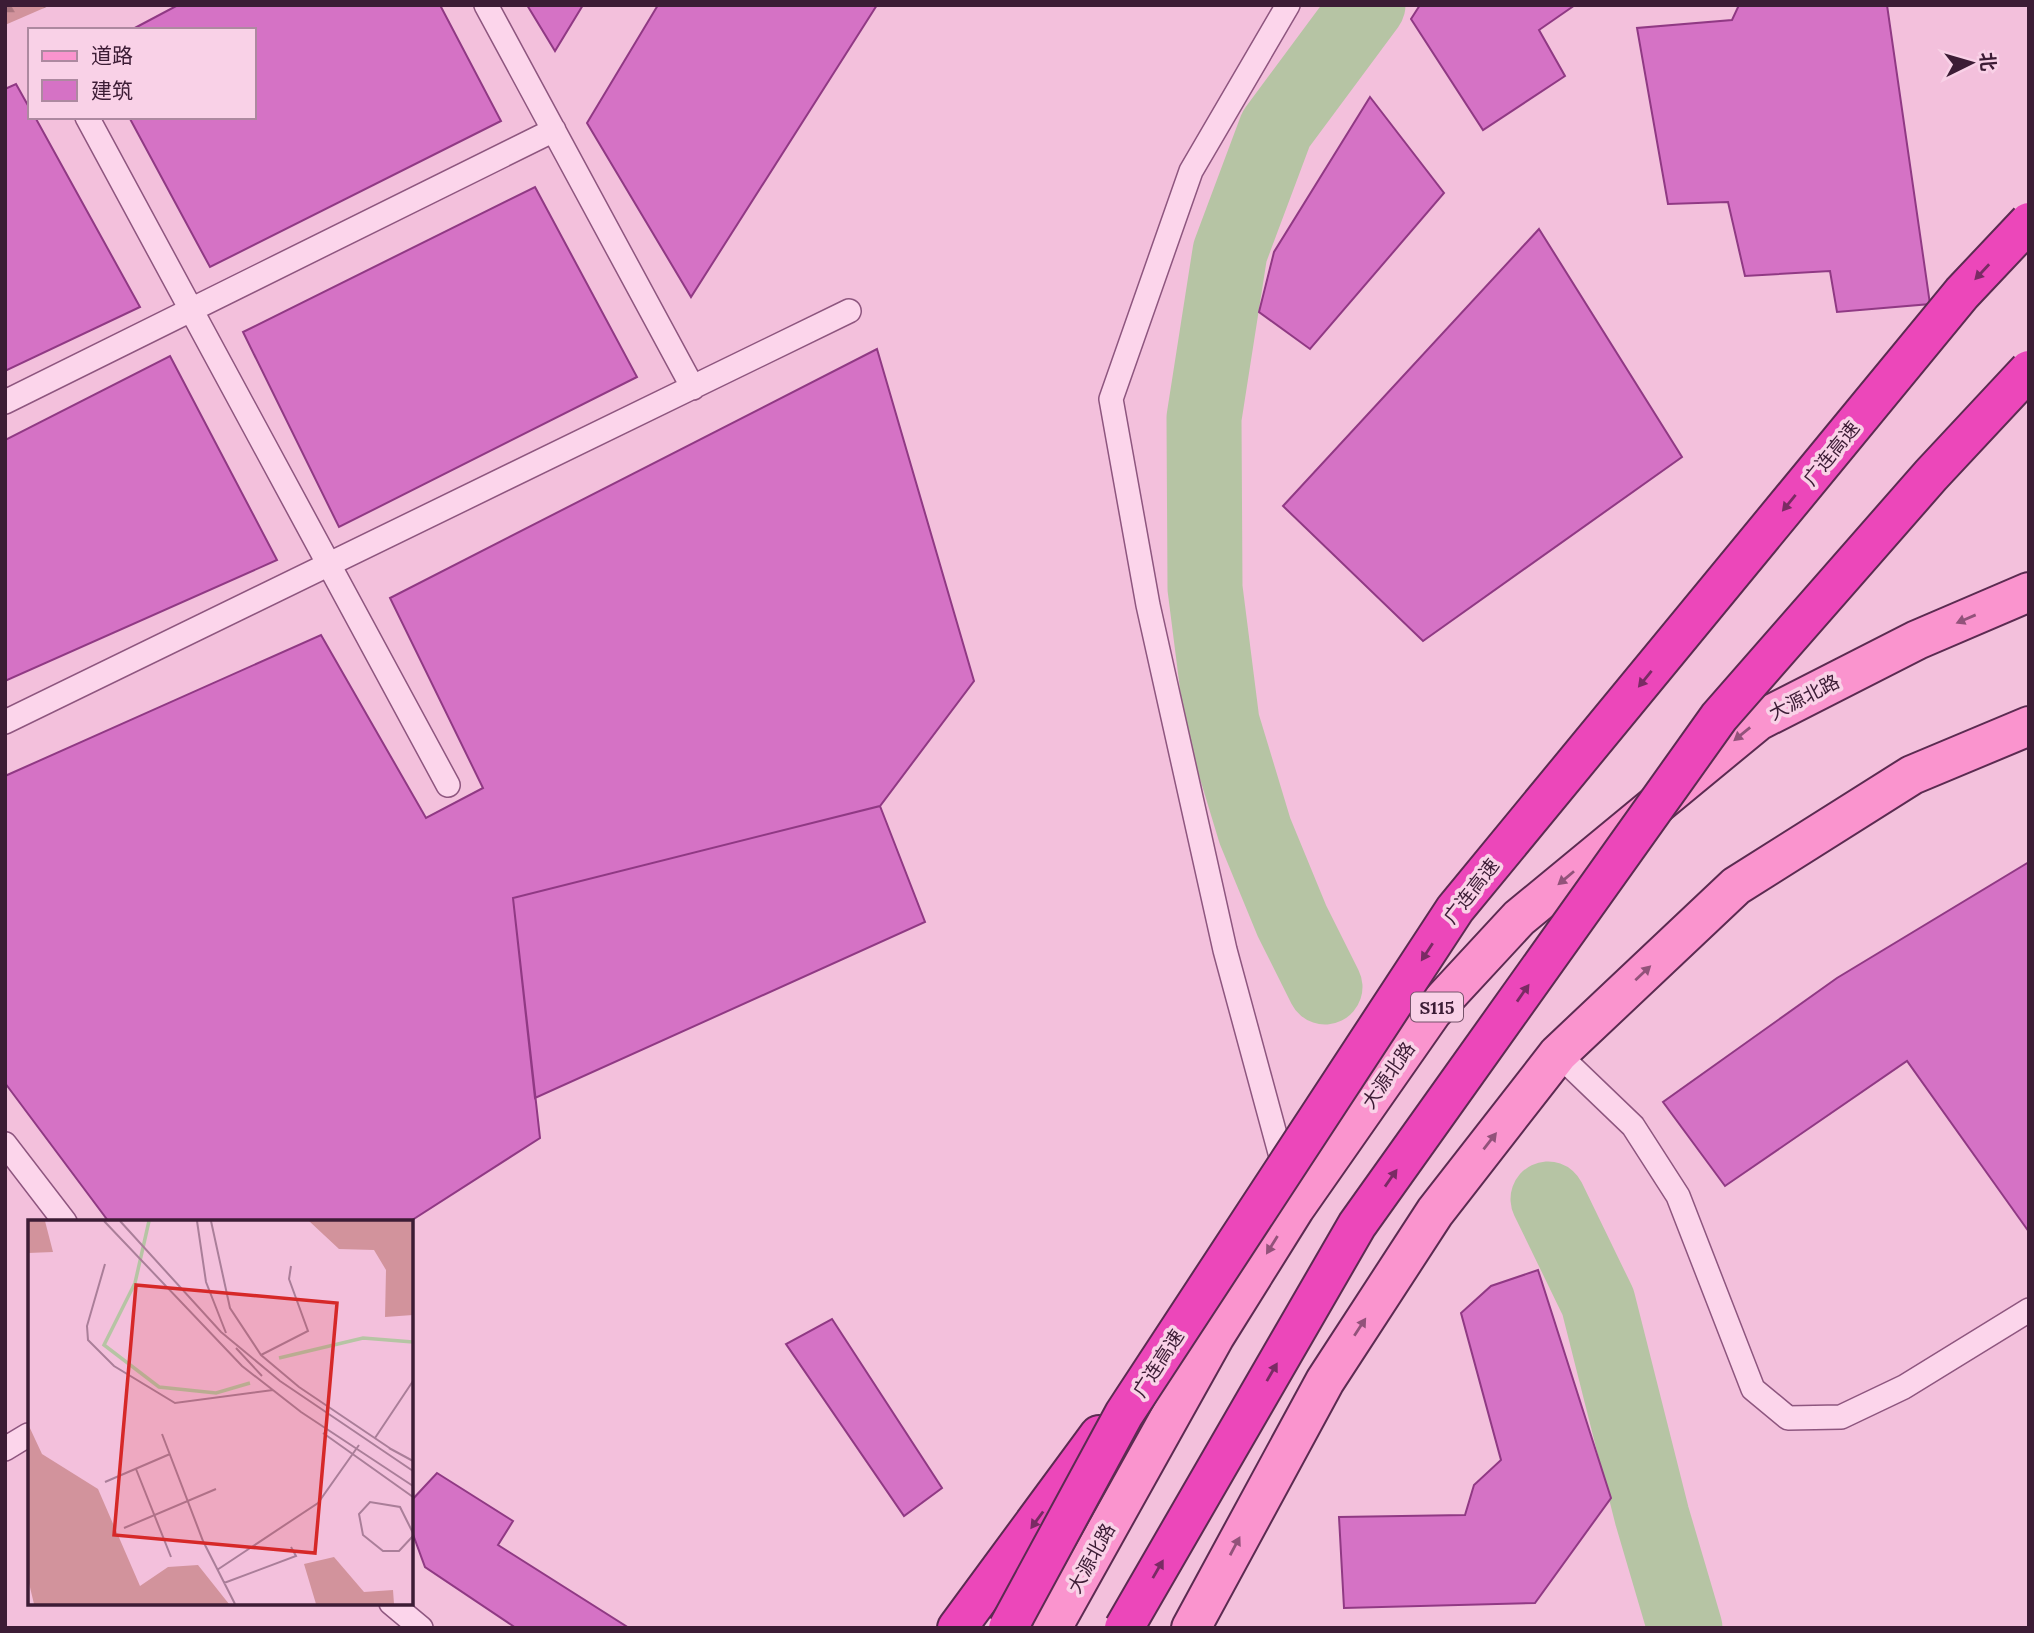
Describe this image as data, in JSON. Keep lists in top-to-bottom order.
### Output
{
  "streets": {
    "highway": ["广连高速"],
    "main road": ["大源北路", "S115"]
  },
  "legend": ["道路", "建筑"],
  "north": "right"
}
